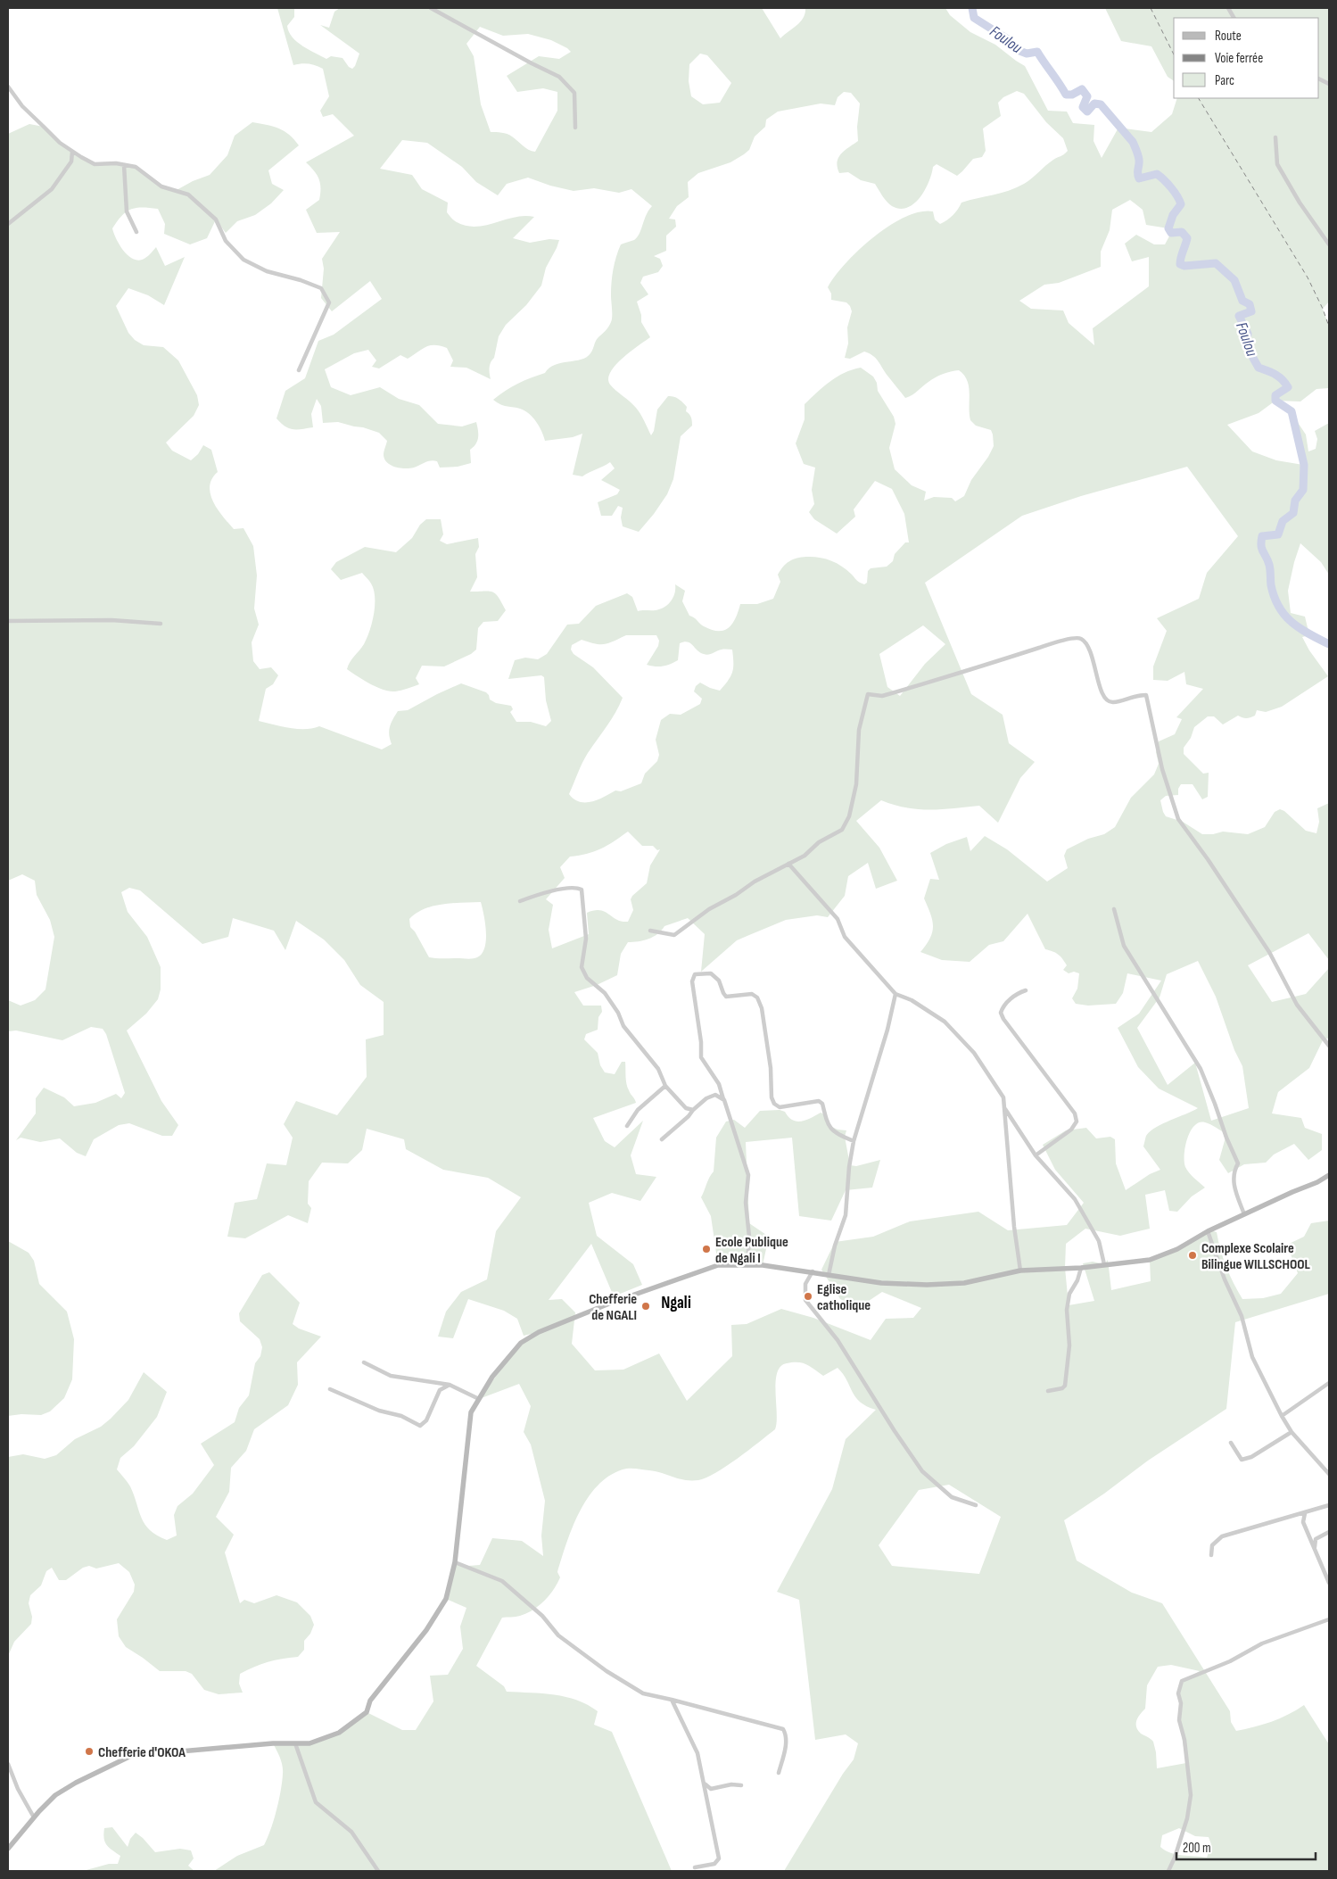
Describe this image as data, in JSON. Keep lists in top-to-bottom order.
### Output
{
  "districts": ["Ngali"],
  "water": ["Foulou"],
  "places": [
    "Ecole Publique de Ngali I",
    "Complexe Scolaire Bilingue WILLSCHOOL",
    "Eglise catholique",
    "Chefferie de NGALI",
    "Chefferie d'OKOA"
  ],
  "legend": ["Route", "Voie ferrée", "Parc"],
  "scale_bar": "200 m"
}
